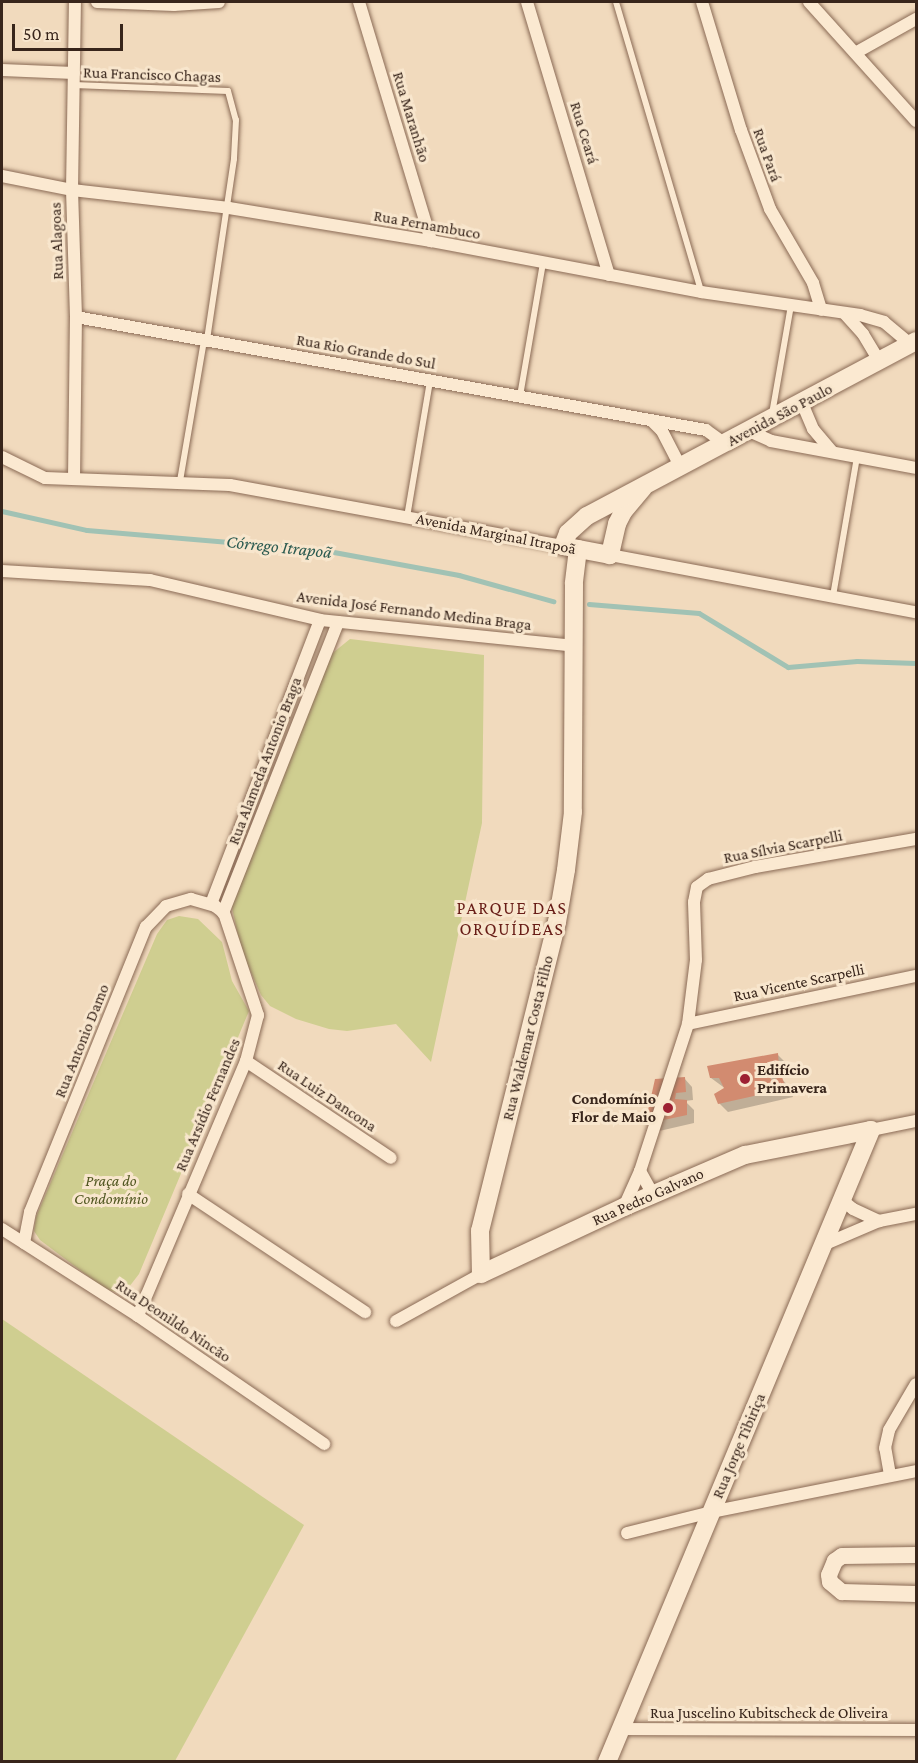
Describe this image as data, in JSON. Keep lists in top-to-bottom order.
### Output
{
  "streets": {
    "main road": [
      "Avenida São Paulo",
      "Avenida Marginal Itrapoã",
      "Rua Waldemar Costa Filho",
      "Rua Pedro Galvano",
      "Rua Jorge Tibiriça"
    ],
    "street": [
      "Rua Maranhão",
      "Rua Ceará",
      "Rua Pará",
      "Rua Pernambuco",
      "Rua Alagoas",
      "Rua Rio Grande do Sul",
      "Avenida José Fernando Medina Braga",
      "Rua Alameda Antonio Braga",
      "Rua Sílvia Scarpelli",
      "Rua Vicente Scarpelli",
      "Rua Antonio Damo",
      "Rua Luiz Dancona",
      "Rua Arsídio Fernandes",
      "Rua Deonildo Nincão",
      "Rua Juscelino Kubitscheck de Oliveira"
    ],
    "lane": ["Rua Francisco Chagas"]
  },
  "crossings": [
    ["Rua Francisco Chagas", "Rua Pernambuco"],
    ["Rua Francisco Chagas", "Rua Alagoas"],
    ["Rua Maranhão", "Rua Pernambuco"],
    ["Rua Ceará", "Rua Pernambuco"],
    ["Rua Pará", "Rua Pernambuco"],
    ["Rua Pernambuco", "Rua Alagoas"],
    ["Rua Pernambuco", "Avenida São Paulo"],
    ["Rua Alagoas", "Rua Rio Grande do Sul"],
    ["Rua Alagoas", "Avenida Marginal Itrapoã"],
    ["Rua Rio Grande do Sul", "Avenida São Paulo"],
    ["Avenida São Paulo", "Avenida Marginal Itrapoã"],
    ["Avenida São Paulo", "Rua Waldemar Costa Filho"],
    ["Avenida Marginal Itrapoã", "Rua Waldemar Costa Filho"],
    ["Avenida José Fernando Medina Braga", "Rua Alameda Antonio Braga"],
    ["Avenida José Fernando Medina Braga", "Rua Waldemar Costa Filho"],
    ["Rua Alameda Antonio Braga", "Rua Antonio Damo"],
    ["Rua Alameda Antonio Braga", "Rua Arsídio Fernandes"],
    ["Rua Sílvia Scarpelli", "Rua Vicente Scarpelli"],
    ["Rua Sílvia Scarpelli", "Rua Pedro Galvano"],
    ["Rua Waldemar Costa Filho", "Rua Pedro Galvano"],
    ["Rua Antonio Damo", "Rua Arsídio Fernandes"],
    ["Rua Antonio Damo", "Rua Deonildo Nincão"],
    ["Rua Luiz Dancona", "Rua Arsídio Fernandes"],
    ["Rua Arsídio Fernandes", "Rua Deonildo Nincão"],
    ["Rua Pedro Galvano", "Rua Jorge Tibiriça"],
    ["Rua Jorge Tibiriça", "Rua Juscelino Kubitscheck de Oliveira"]
  ],
  "districts": ["PARQUE DAS ORQUÍDEAS"],
  "water": ["Córrego Itrapoã"],
  "parks": ["Praça do Condomínio"],
  "places": ["Edifício Primavera", "Condomínio Flor de Maio"],
  "scale_bar": "50 m"
}
